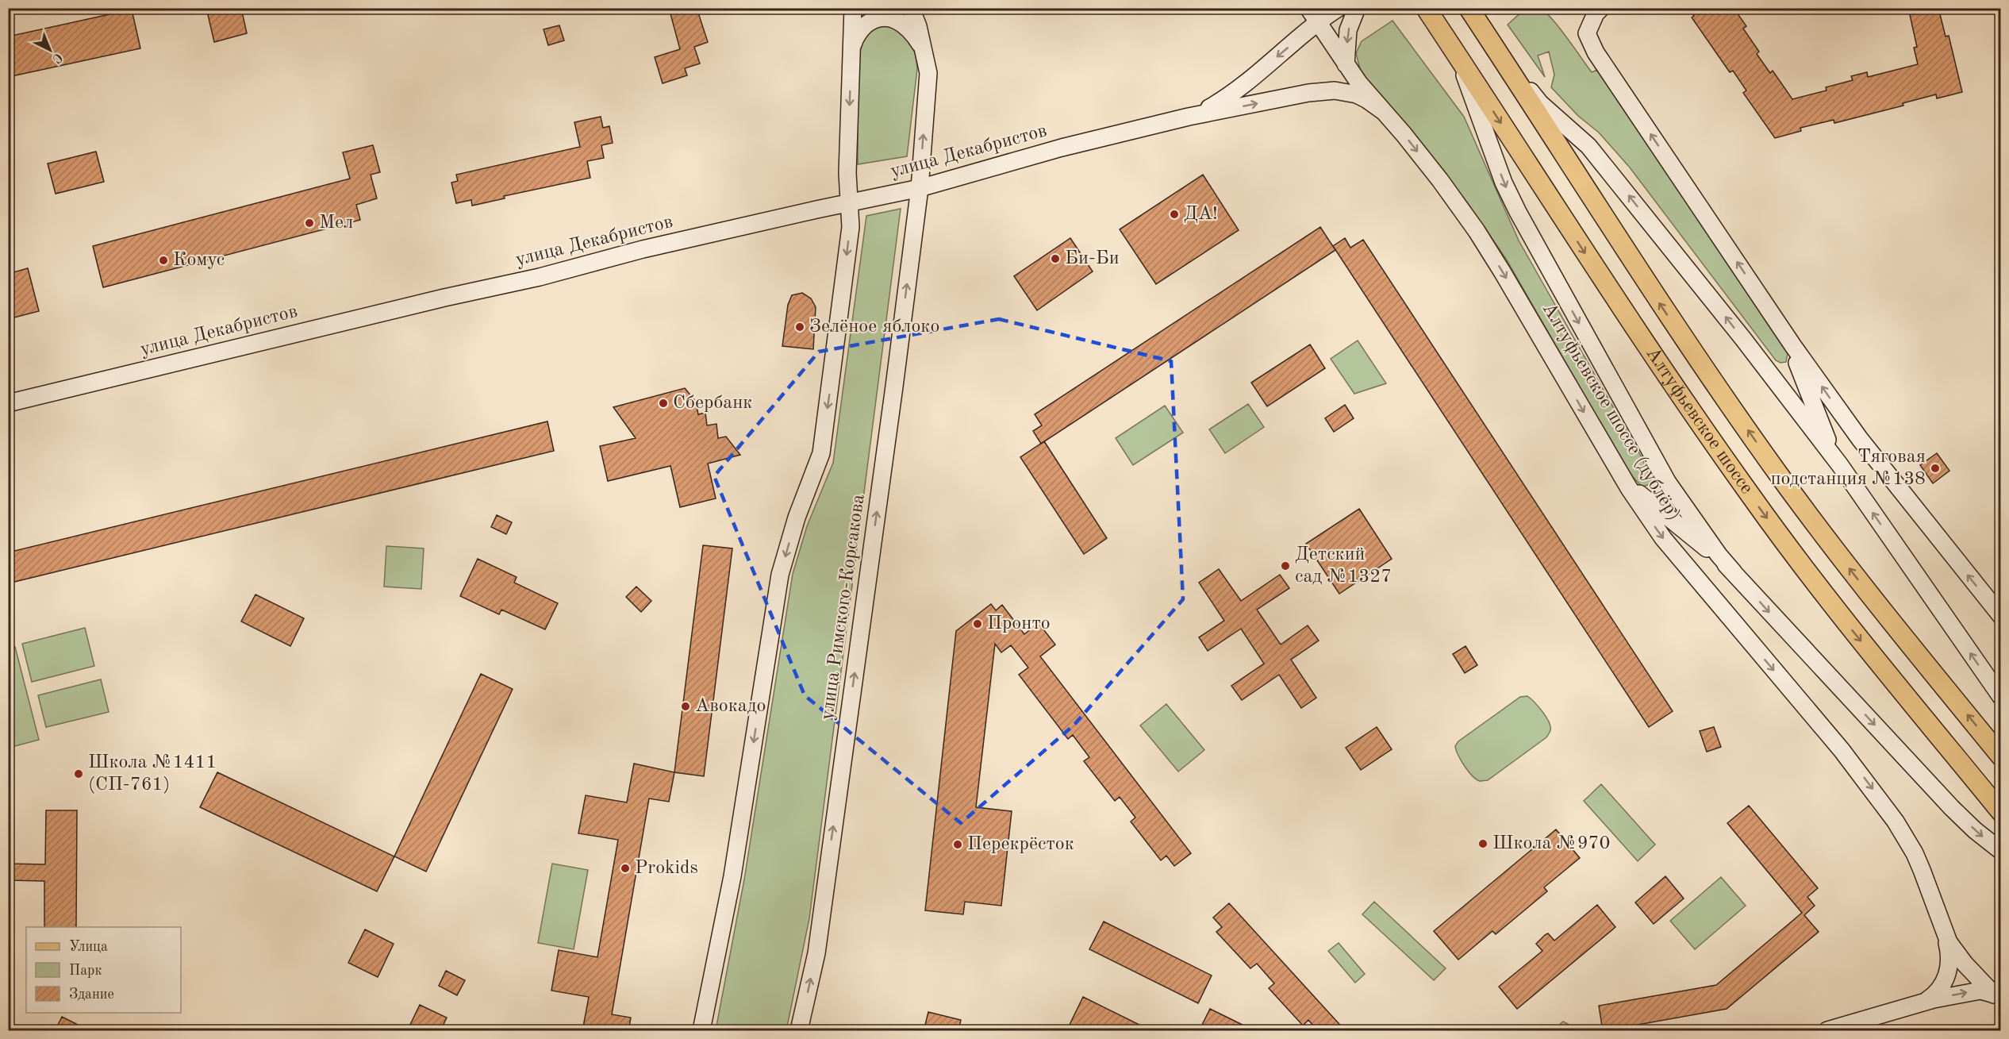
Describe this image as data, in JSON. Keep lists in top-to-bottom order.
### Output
{
  "streets": {
    "main road": [
      "улица Декабристов",
      "Алтуфьевское шоссе (дублёр)",
      "Алтуфьевское шоссе",
      "улица Римского-Корсакова"
    ]
  },
  "crossings": [
    ["улица Декабристов", "Алтуфьевское шоссе (дублёр)"],
    ["улица Декабристов", "улица Римского-Корсакова"]
  ],
  "places": [
    "ДА!",
    "Мел",
    "Би-Би",
    "Комус",
    "Зелёное яблоко",
    "Сбербанк",
    "Тяговая подстанция №138",
    "Детский сад №1327",
    "Пронто",
    "Авокадо",
    "Школа №1411 (СП-761)",
    "Школа №970",
    "Перекрёсток",
    "Prokids"
  ],
  "legend": ["Улица", "Парк", "Здание"],
  "north": "bottom right"
}
